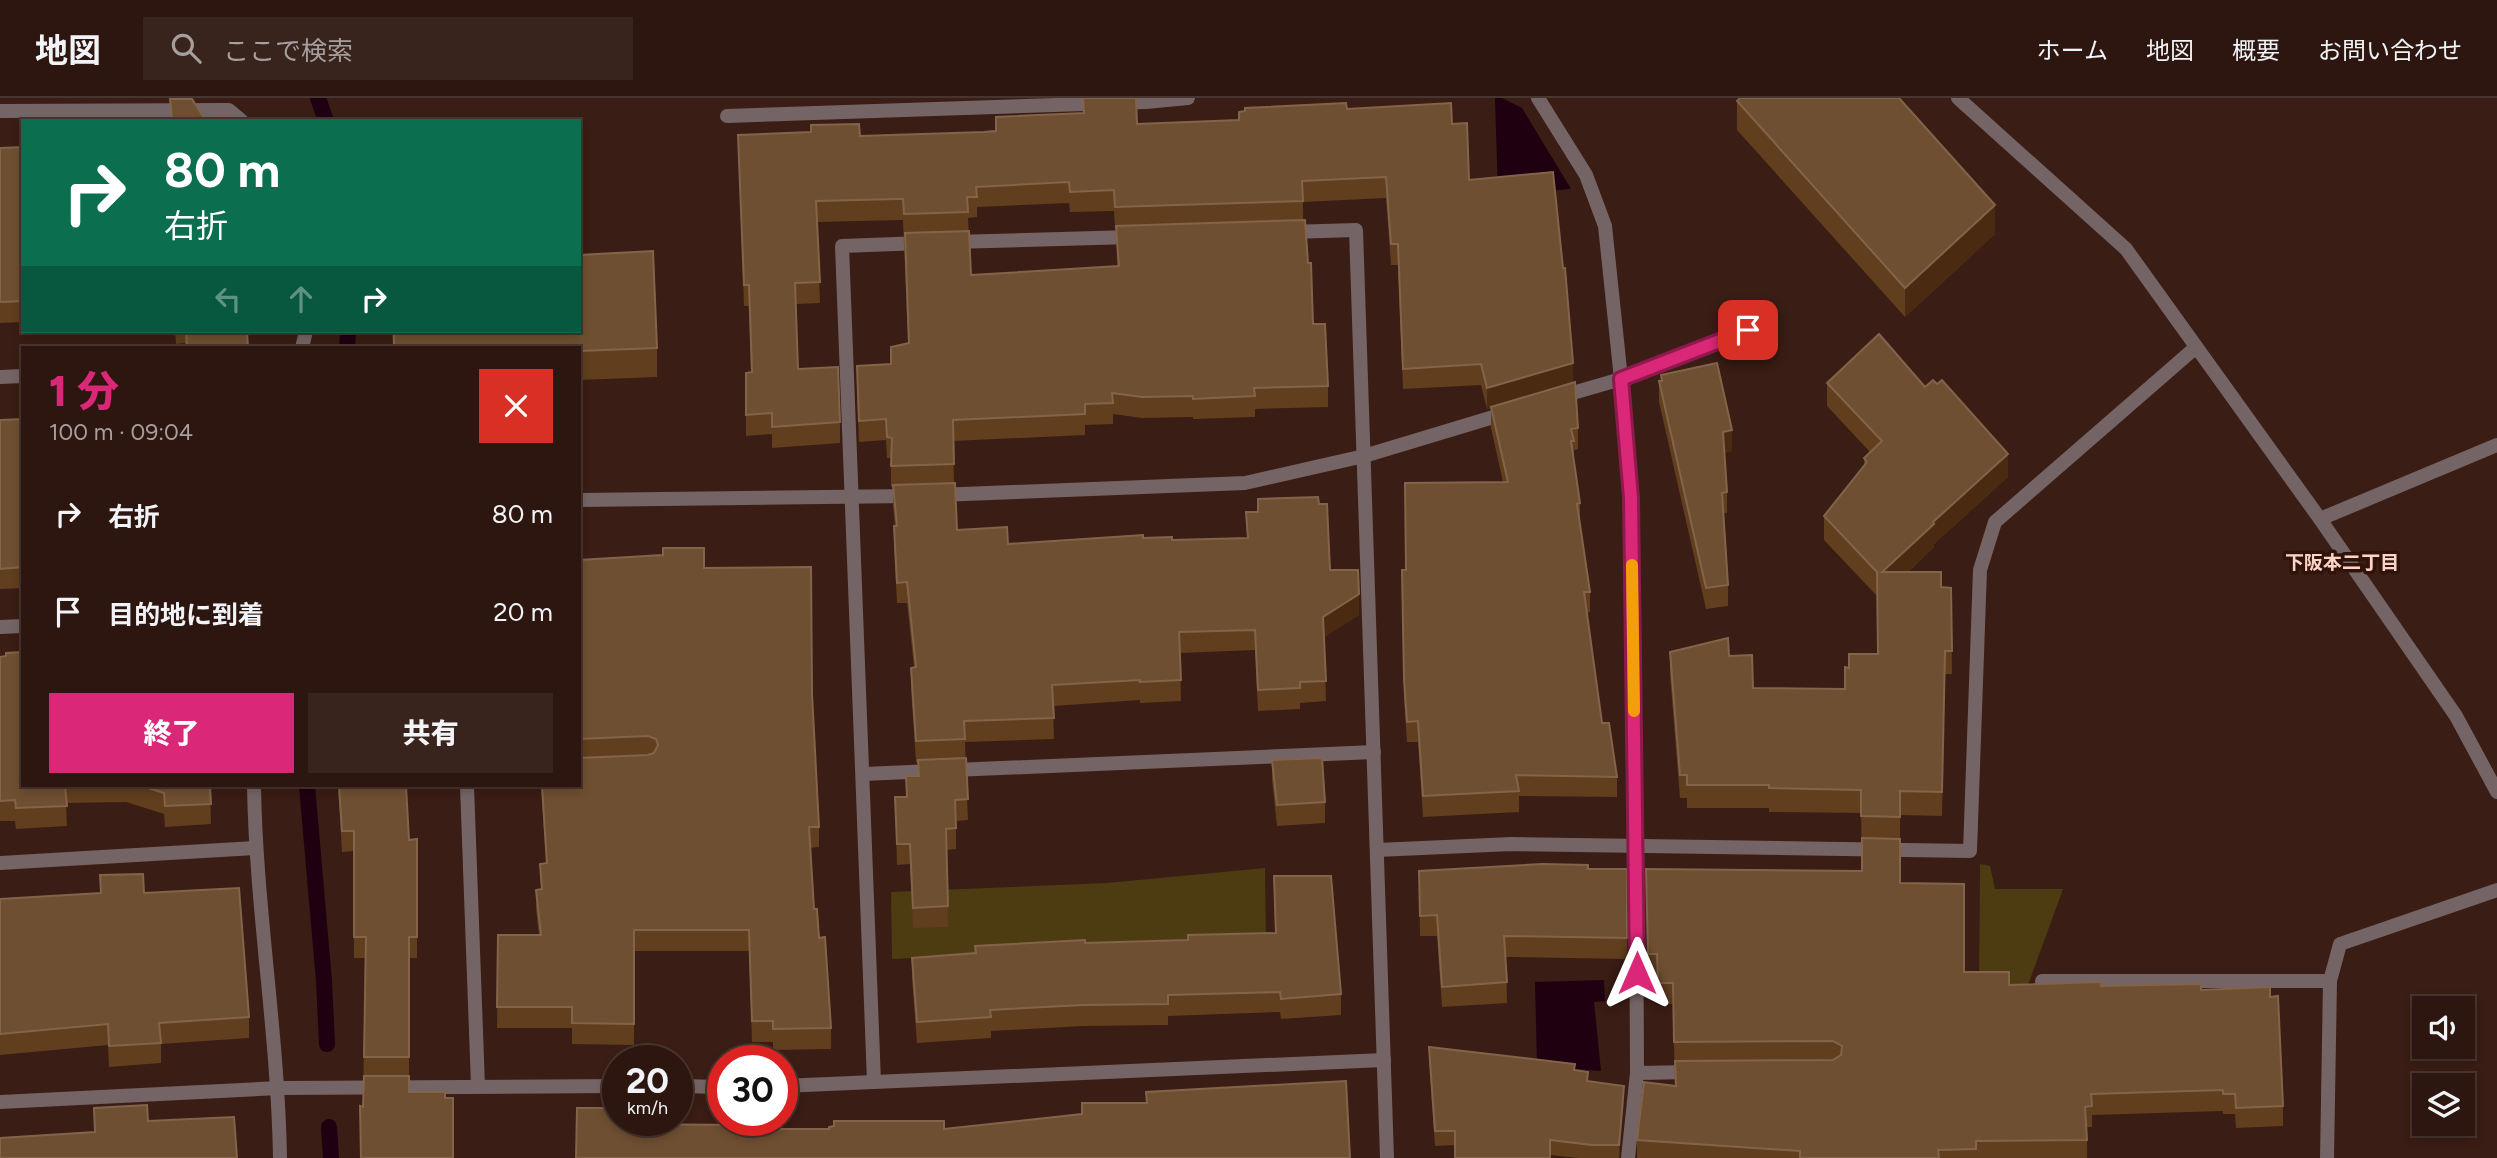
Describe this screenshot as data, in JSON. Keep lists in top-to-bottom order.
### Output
{
  "districts": ["下阪本二丁目"],
  "page": {
    "header": "地図",
    "search": "ここで検索",
    "nav": [
      "ホーム",
      "地図",
      "概要",
      "お問い合わせ"
    ],
    "turn": ["80 m", "右折"],
    "heading": ["1 分", "100 m · 09:04"],
    "list": [
      {
        "name": "右折",
        "value": "80 m"
      },
      {
        "name": "目的地に到着",
        "value": "20 m"
      }
    ],
    "buttons": ["終了", "共有"],
    "speed": "20 km/h",
    "limit": "30"
  }
}
